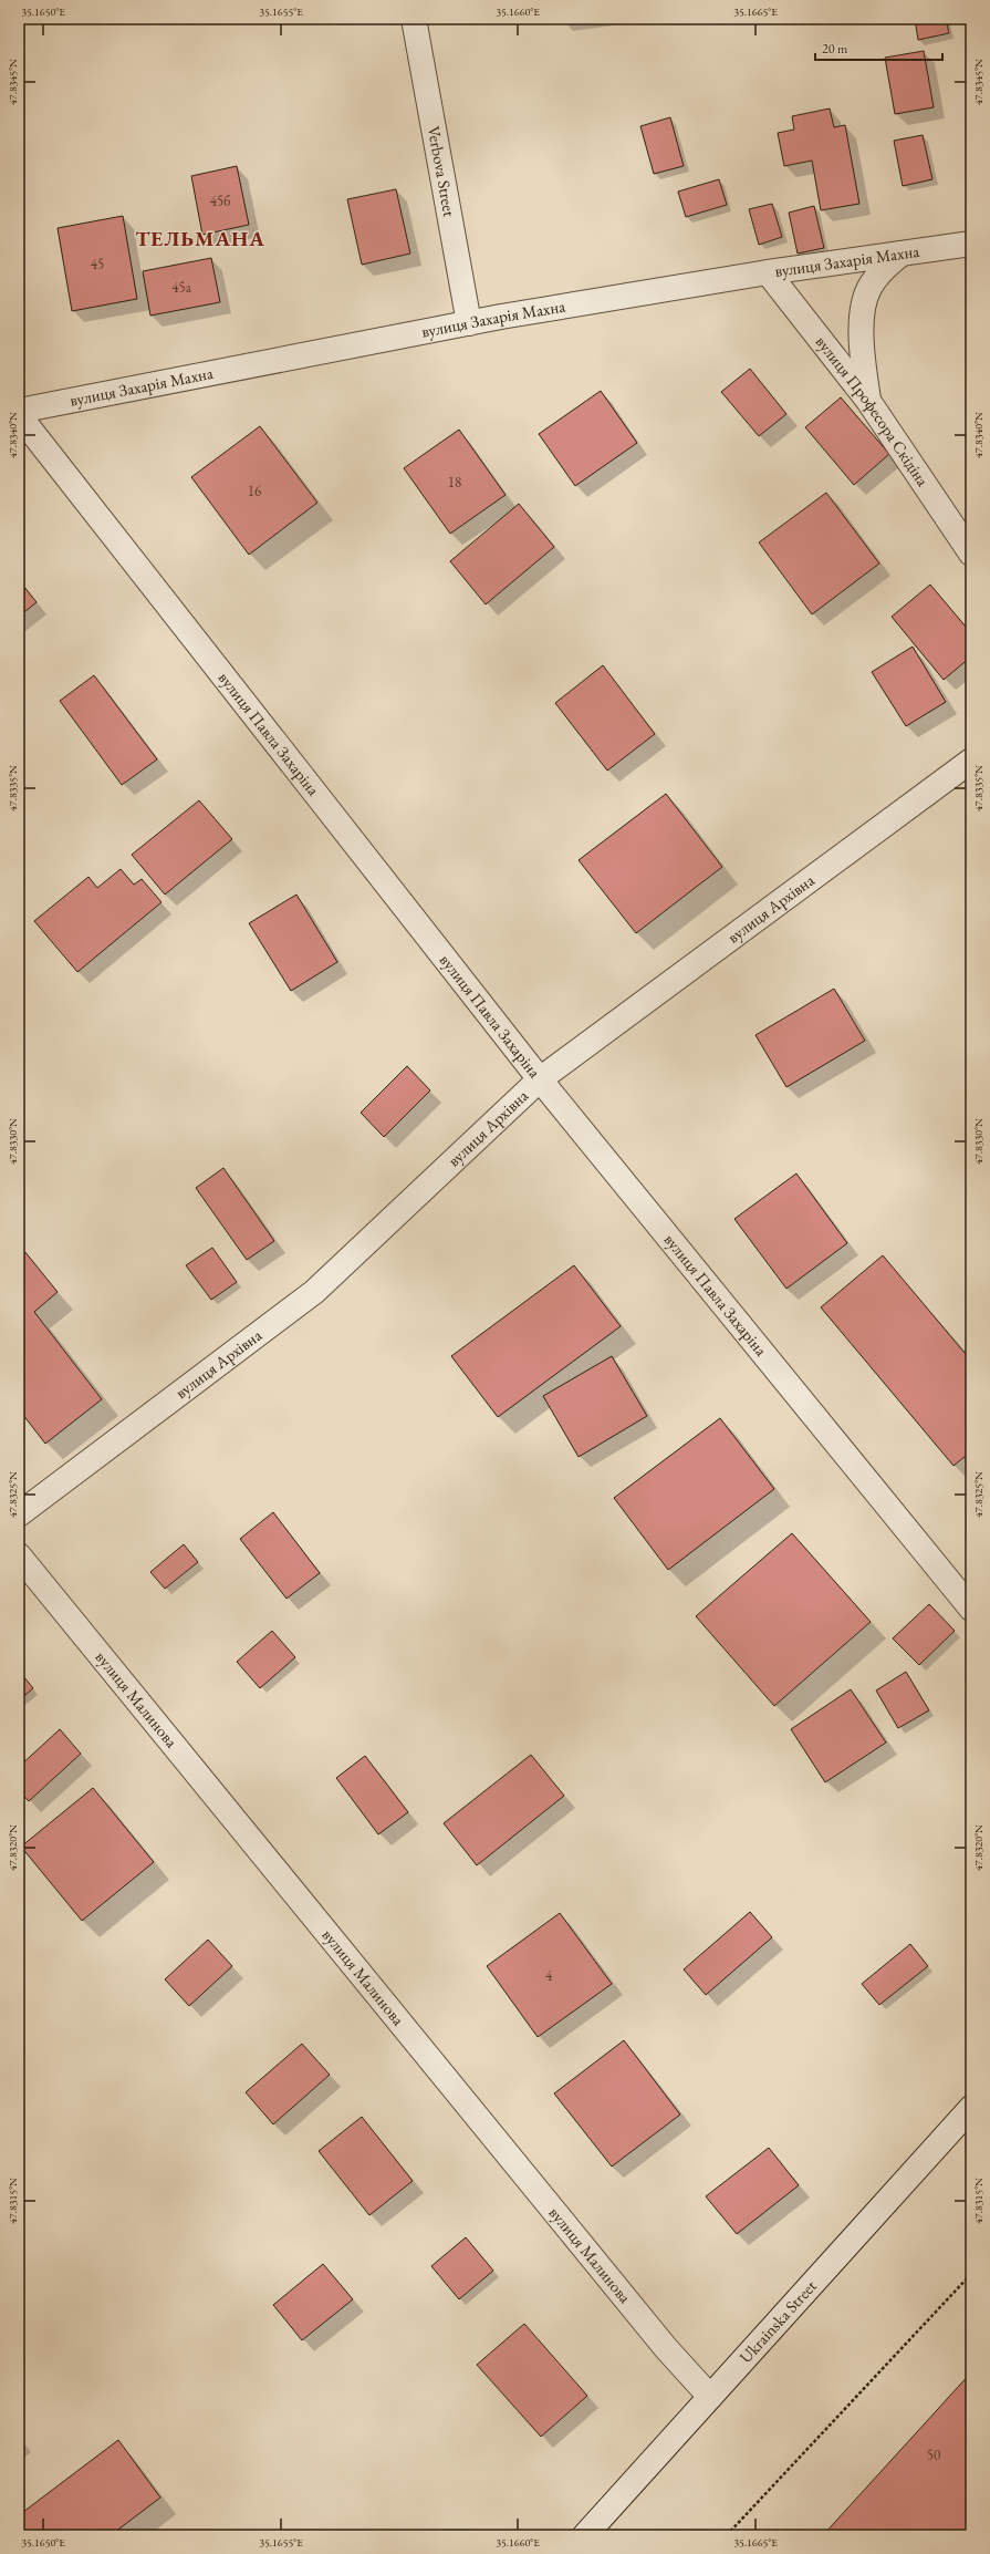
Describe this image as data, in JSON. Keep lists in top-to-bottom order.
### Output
{
  "streets": {
    "street": [
      "Verbova Street",
      "вулиця Захарія Махна",
      "вулиця Професора Скідіна",
      "вулиця Павла Захаріна",
      "вулиця Архівна",
      "вулиця Малинова",
      "Ukrainska Street"
    ]
  },
  "crossings": [
    ["Verbova Street", "вулиця Захарія Махна"],
    ["вулиця Захарія Махна", "вулиця Професора Скідіна"],
    ["вулиця Павла Захаріна", "вулиця Архівна"],
    ["вулиця Малинова", "Ukrainska Street"]
  ],
  "districts": ["ТЕЛЬМАНА"],
  "house_numbers": [
    "45б",
    "45",
    "45а",
    "18",
    "16",
    "4",
    "50"
  ],
  "scale_bar": "20 m",
  "coordinates": [
    "35.1650°E",
    "35.1655°E",
    "35.1660°E",
    "35.1665°E",
    "47.8345°N",
    "47.8340°N",
    "47.8335°N",
    "47.8330°N",
    "47.8325°N",
    "47.8320°N",
    "47.8315°N"
  ]
}
